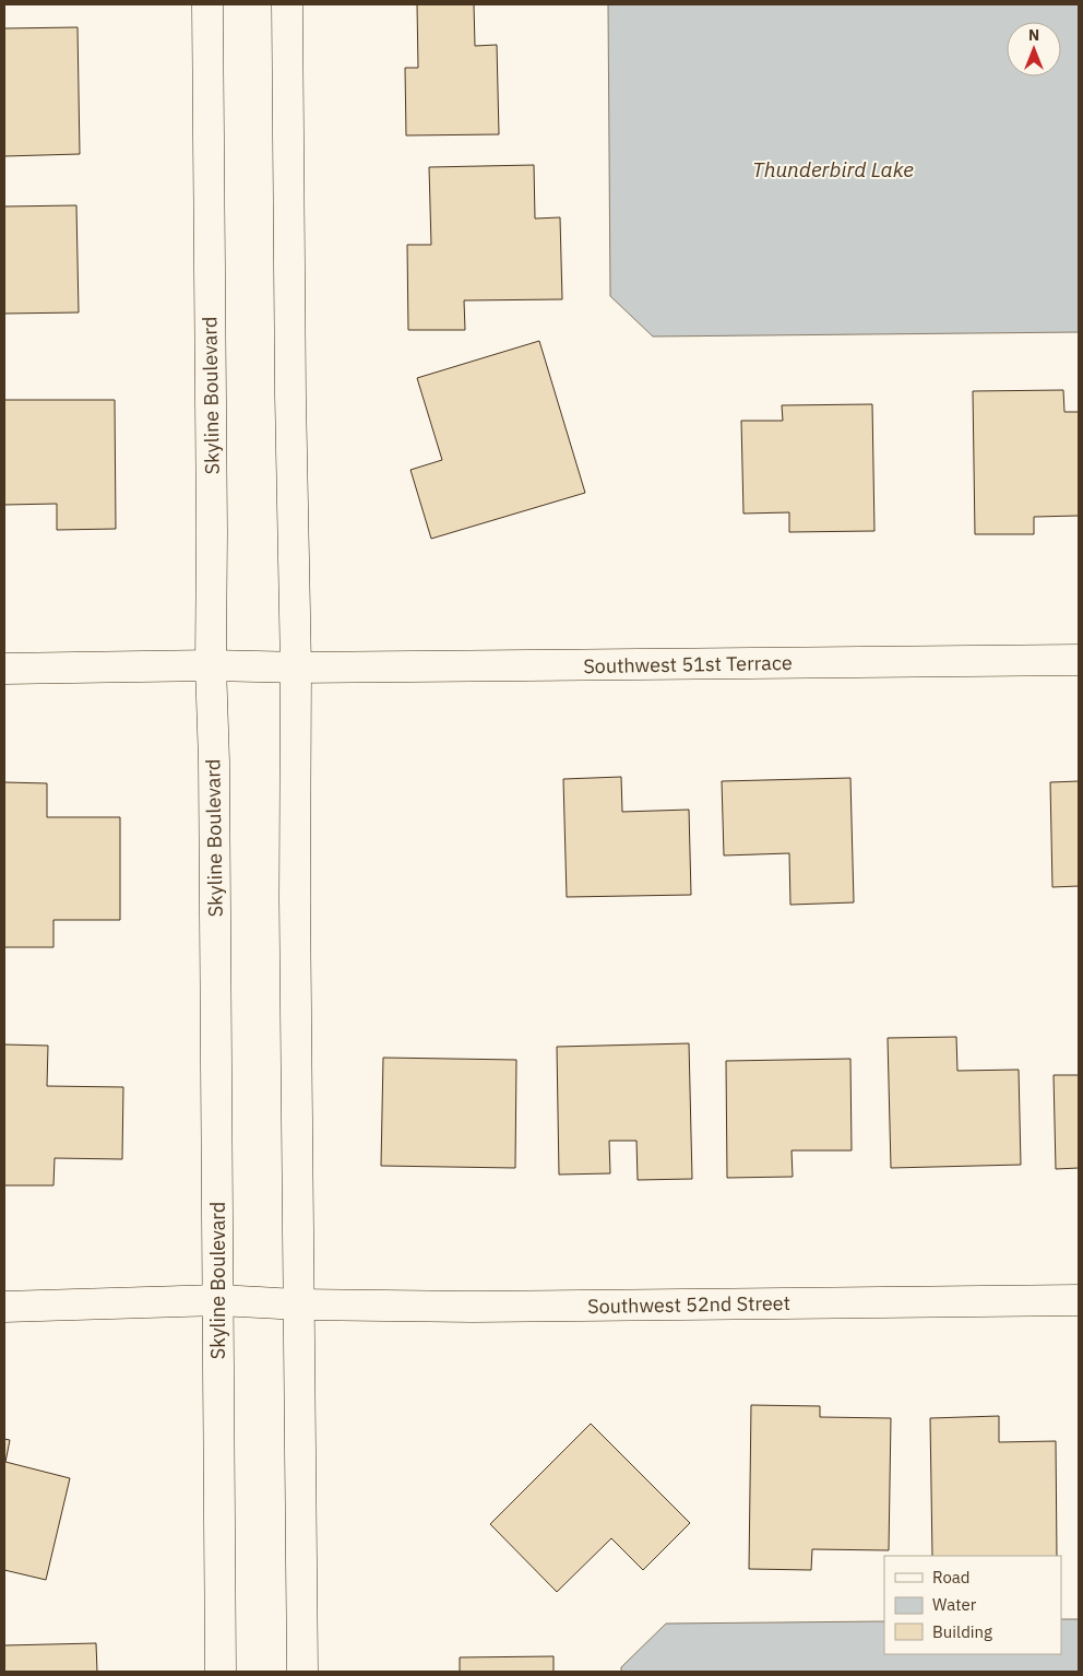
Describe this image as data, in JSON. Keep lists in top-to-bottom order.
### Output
{
  "streets": {
    "street": ["Skyline Boulevard", "Southwest 51st Terrace", "Southwest 52nd Street"]
  },
  "crossings": [
    ["Skyline Boulevard", "Southwest 51st Terrace"],
    ["Skyline Boulevard", "Southwest 52nd Street"]
  ],
  "water": ["Thunderbird Lake"],
  "legend": ["Road", "Water", "Building"],
  "north": "top"
}
